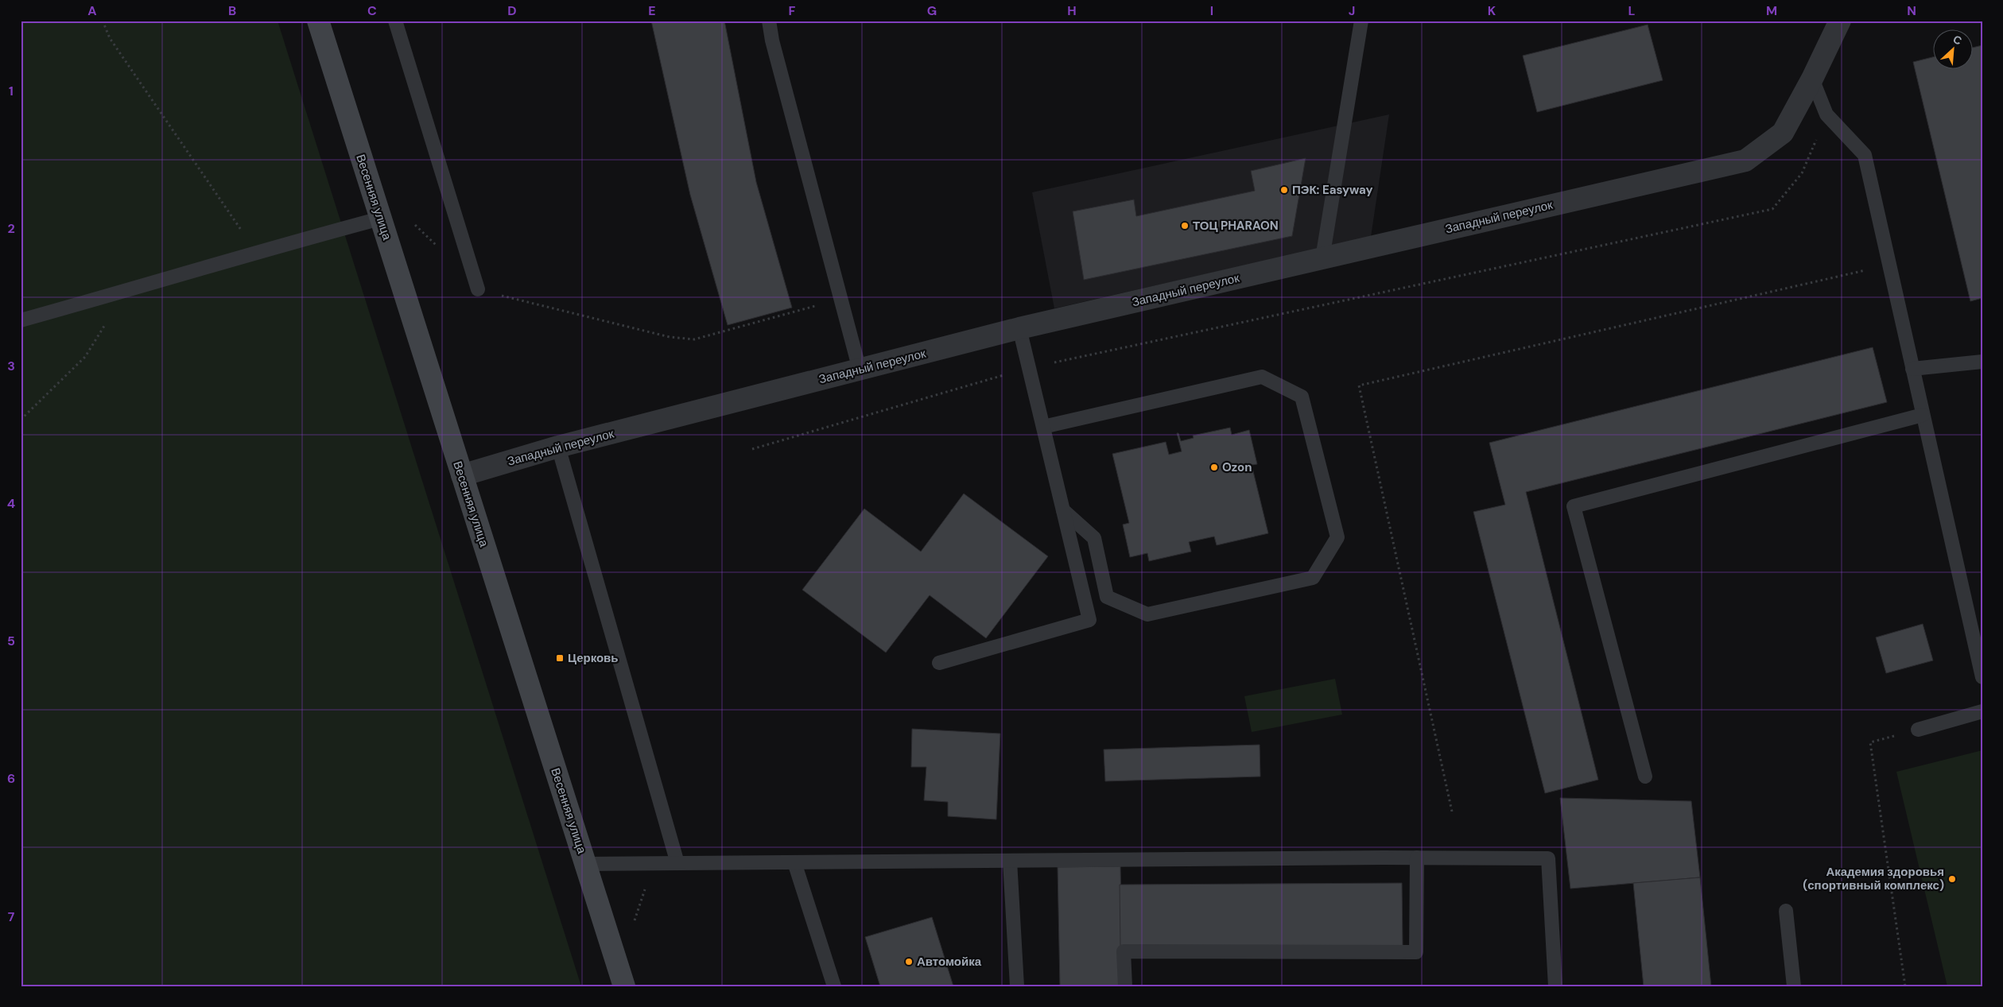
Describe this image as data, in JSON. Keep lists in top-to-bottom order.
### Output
{
  "streets": {
    "street": ["Весенняя улица", "Западный переулок"]
  },
  "crossings": [
    ["Весенняя улица", "Западный переулок"]
  ],
  "places": {
    "other": [
      "ПЭК: Easyway",
      "ТОЦ PHARAON",
      "Ozon",
      "Академия здоровья (спортивный комплекс)",
      "Автомойка"
    ],
    "transit": ["Церковь"]
  },
  "north": "top right",
  "grid": {
    "columns": [
      "A",
      "B",
      "C",
      "D",
      "E",
      "F",
      "G",
      "H",
      "I",
      "J",
      "K",
      "L",
      "M",
      "N"
    ],
    "rows": [
      "1",
      "2",
      "3",
      "4",
      "5",
      "6",
      "7"
    ]
  }
}
